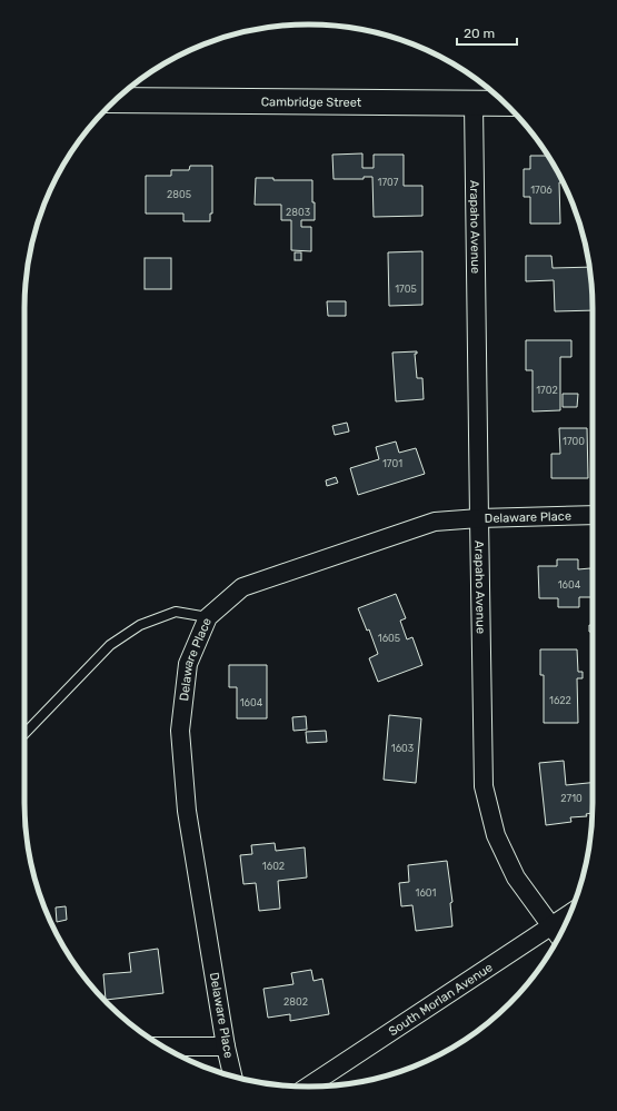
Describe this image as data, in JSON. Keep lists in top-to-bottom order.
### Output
{
  "streets": {
    "street": [
      "Cambridge Street",
      "Arapaho Avenue",
      "Delaware Place",
      "South Morlan Avenue"
    ]
  },
  "crossings": [
    ["Cambridge Street", "Arapaho Avenue"],
    ["Arapaho Avenue", "Delaware Place"],
    ["Arapaho Avenue", "South Morlan Avenue"]
  ],
  "house_numbers": [
    "1707",
    "1706",
    "2805",
    "2803",
    "1705",
    "1702",
    "1700",
    "1701",
    "1604",
    "1605",
    "1622",
    "1604",
    "1603",
    "2710",
    "1602",
    "1601",
    "2802"
  ],
  "scale_bar": "20 m"
}
